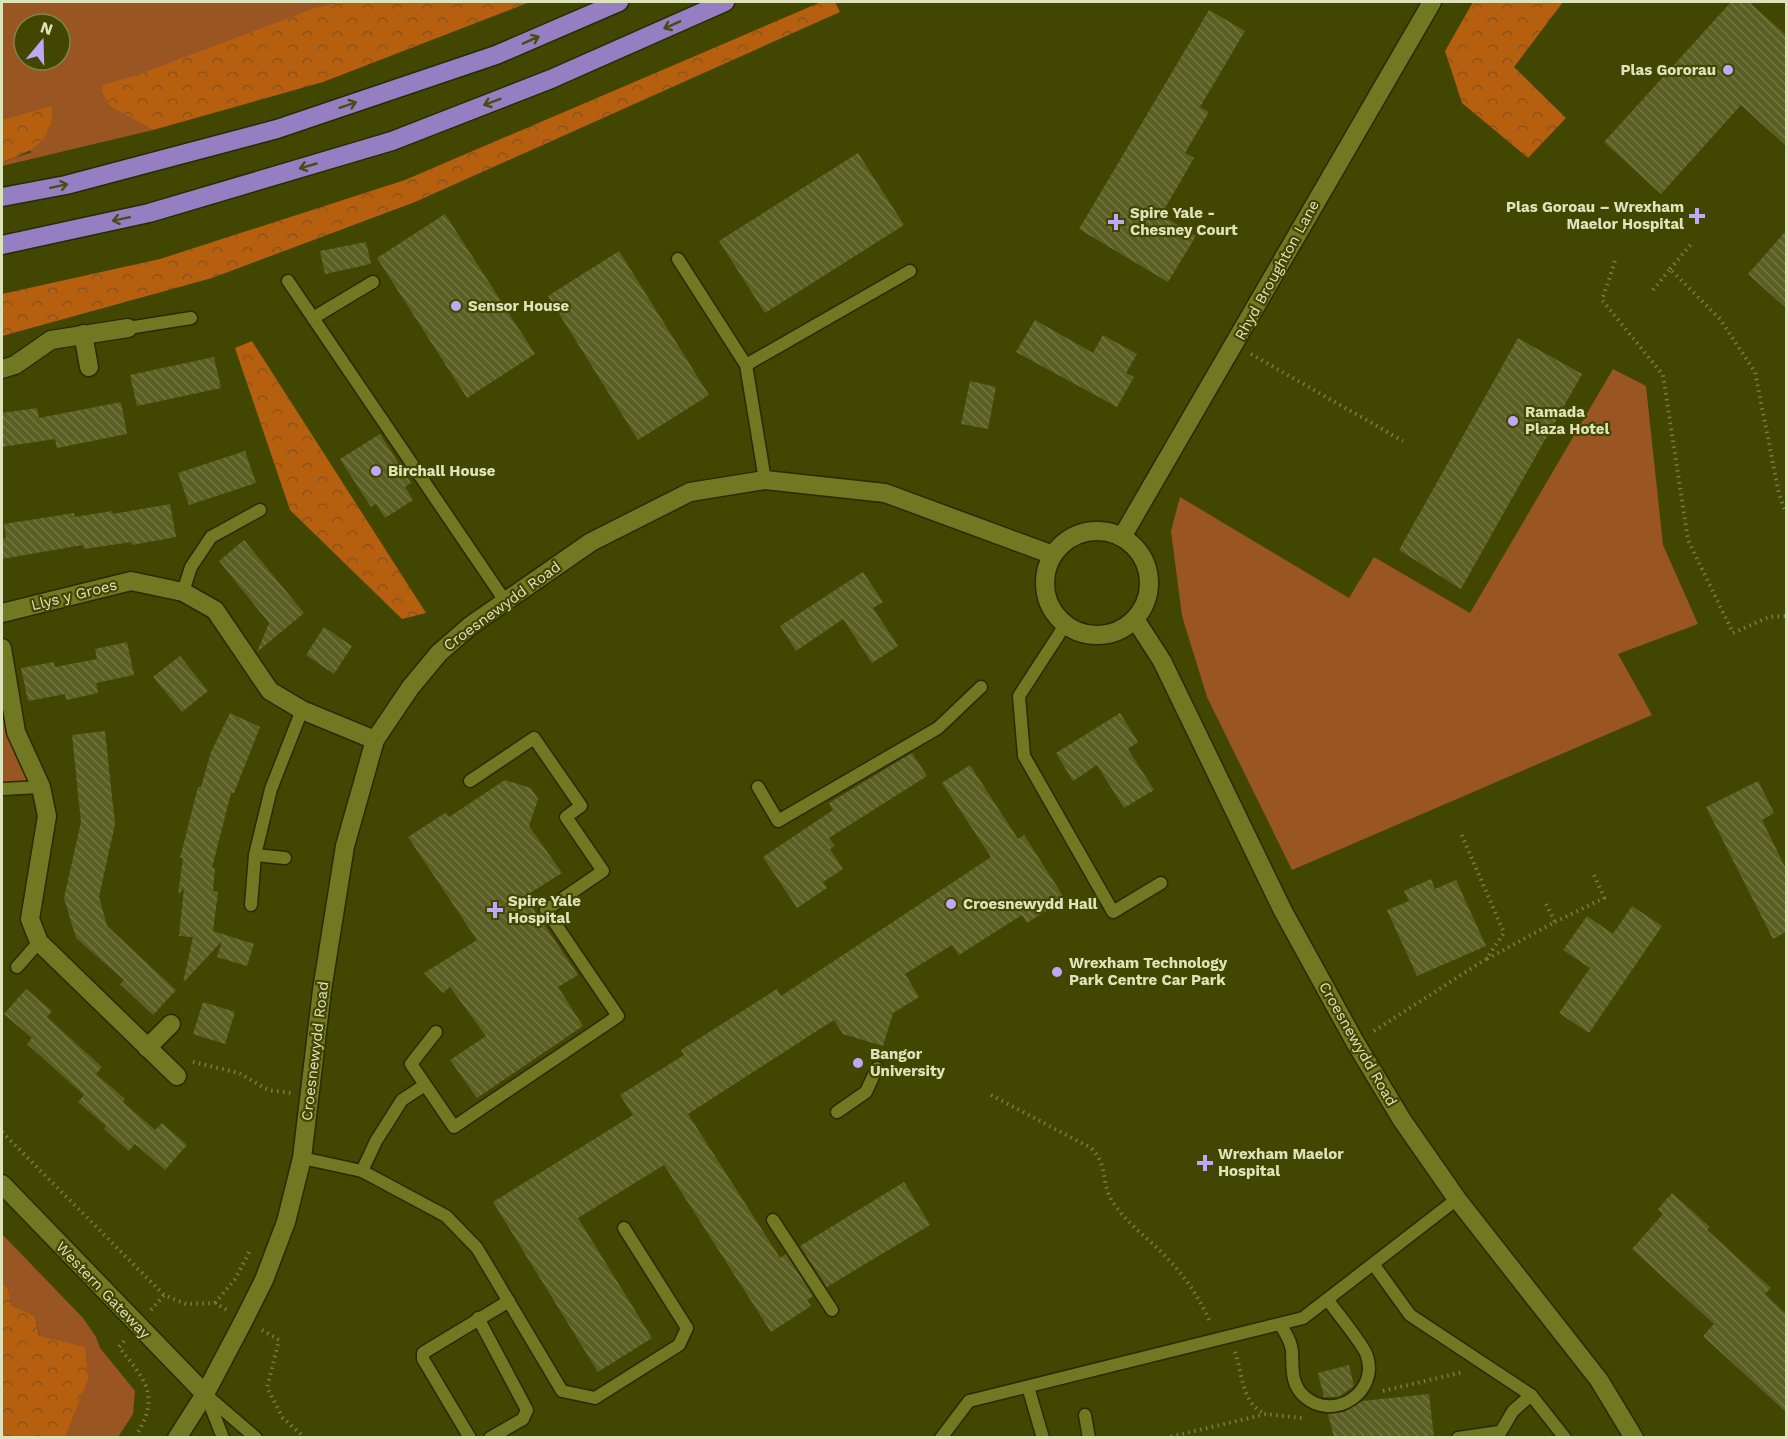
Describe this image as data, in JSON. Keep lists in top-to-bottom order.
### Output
{
  "streets": {
    "street": [
      "Rhyd Broughton Lane",
      "Llys y Groes",
      "Croesnewydd Road",
      "Western Gateway"
    ]
  },
  "crossings": [
    ["Rhyd Broughton Lane", "Croesnewydd Road"],
    ["Llys y Groes", "Croesnewydd Road"],
    ["Croesnewydd Road", "Western Gateway"]
  ],
  "places": {
    "other": [
      "Plas Gororau",
      "Sensor House",
      "Ramada Plaza Hotel",
      "Birchall House",
      "Croesnewydd Hall",
      "Wrexham Technology Park Centre Car Park",
      "Bangor University"
    ],
    "health": [
      "Plas Goroau – Wrexham Maelor Hospital",
      "Spire Yale - Chesney Court",
      "Spire Yale Hospital",
      "Wrexham Maelor Hospital"
    ]
  },
  "north": "top"
}
